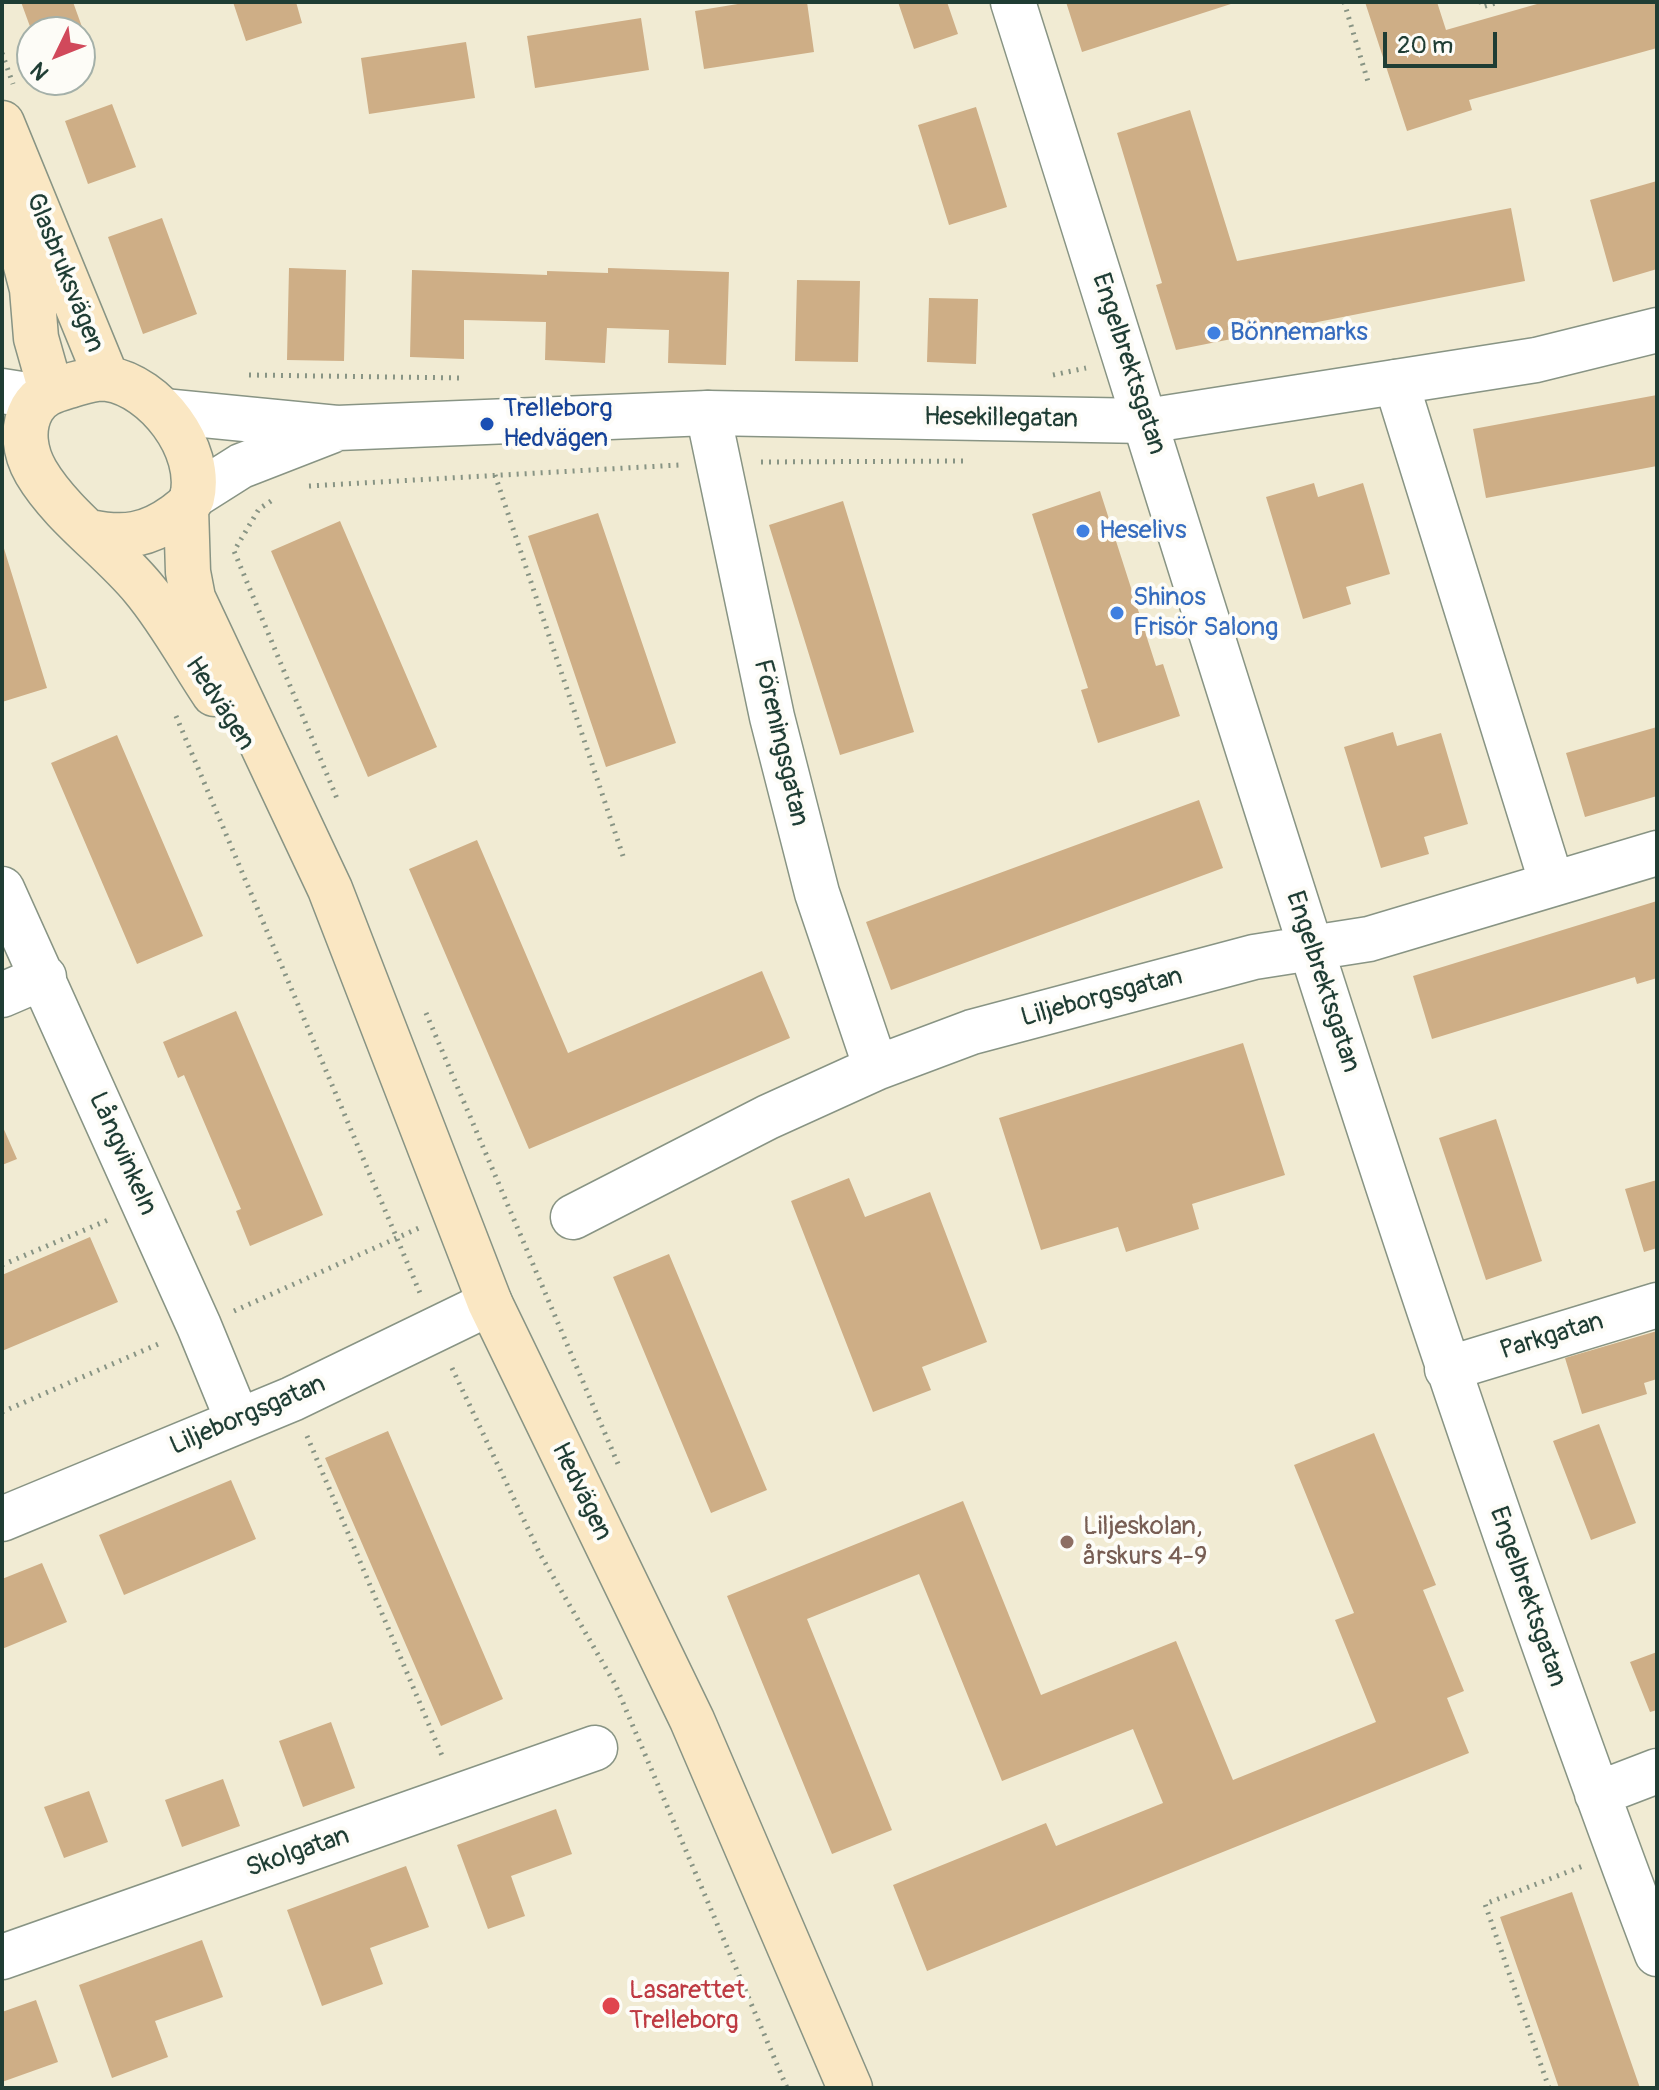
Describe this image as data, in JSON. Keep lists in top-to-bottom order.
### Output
{
  "streets": {
    "main road": ["Glasbruksvägen", "Hedvägen"],
    "street": [
      "Engelbrektsgatan",
      "Hesekillegatan",
      "Föreningsgatan",
      "Liljeborgsgatan",
      "Långvinkeln",
      "Parkgatan",
      "Skolgatan"
    ]
  },
  "crossings": [
    ["Glasbruksvägen", "Hesekillegatan"],
    ["Glasbruksvägen", "Hedvägen"],
    ["Engelbrektsgatan", "Hesekillegatan"],
    ["Engelbrektsgatan", "Liljeborgsgatan"],
    ["Engelbrektsgatan", "Parkgatan"],
    ["Hesekillegatan", "Hedvägen"],
    ["Hesekillegatan", "Föreningsgatan"],
    ["Hedvägen", "Liljeborgsgatan"],
    ["Föreningsgatan", "Liljeborgsgatan"],
    ["Liljeborgsgatan", "Långvinkeln"]
  ],
  "places": [
    "Bönnemarks",
    "Trelleborg Hedvägen",
    "Heselivs",
    "Shinos Frisör Salong",
    "Liljeskolan, årskurs 4-9",
    "Lasarettet Trelleborg"
  ],
  "scale_bar": "20 m",
  "north": "bottom left"
}
